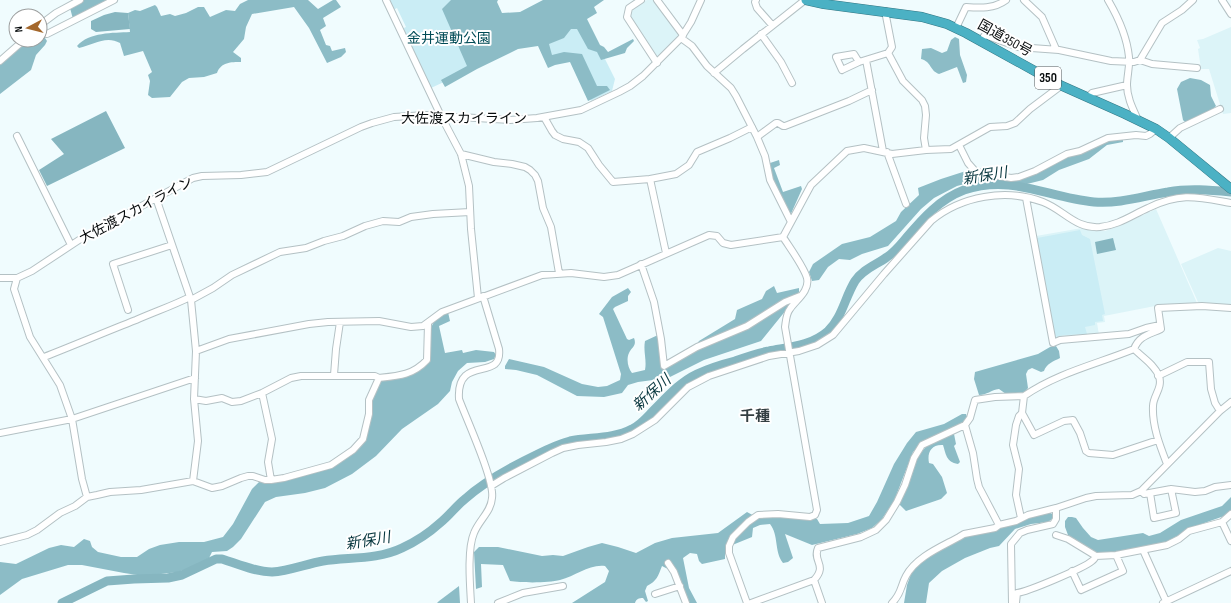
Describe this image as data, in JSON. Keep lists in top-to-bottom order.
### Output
{
  "streets": {
    "highway": ["国道350号", "350"],
    "street": ["大佐渡スカイライン"]
  },
  "districts": ["千種"],
  "water": ["新保川"],
  "parks": ["金井運動公園"],
  "north": "left"
}
